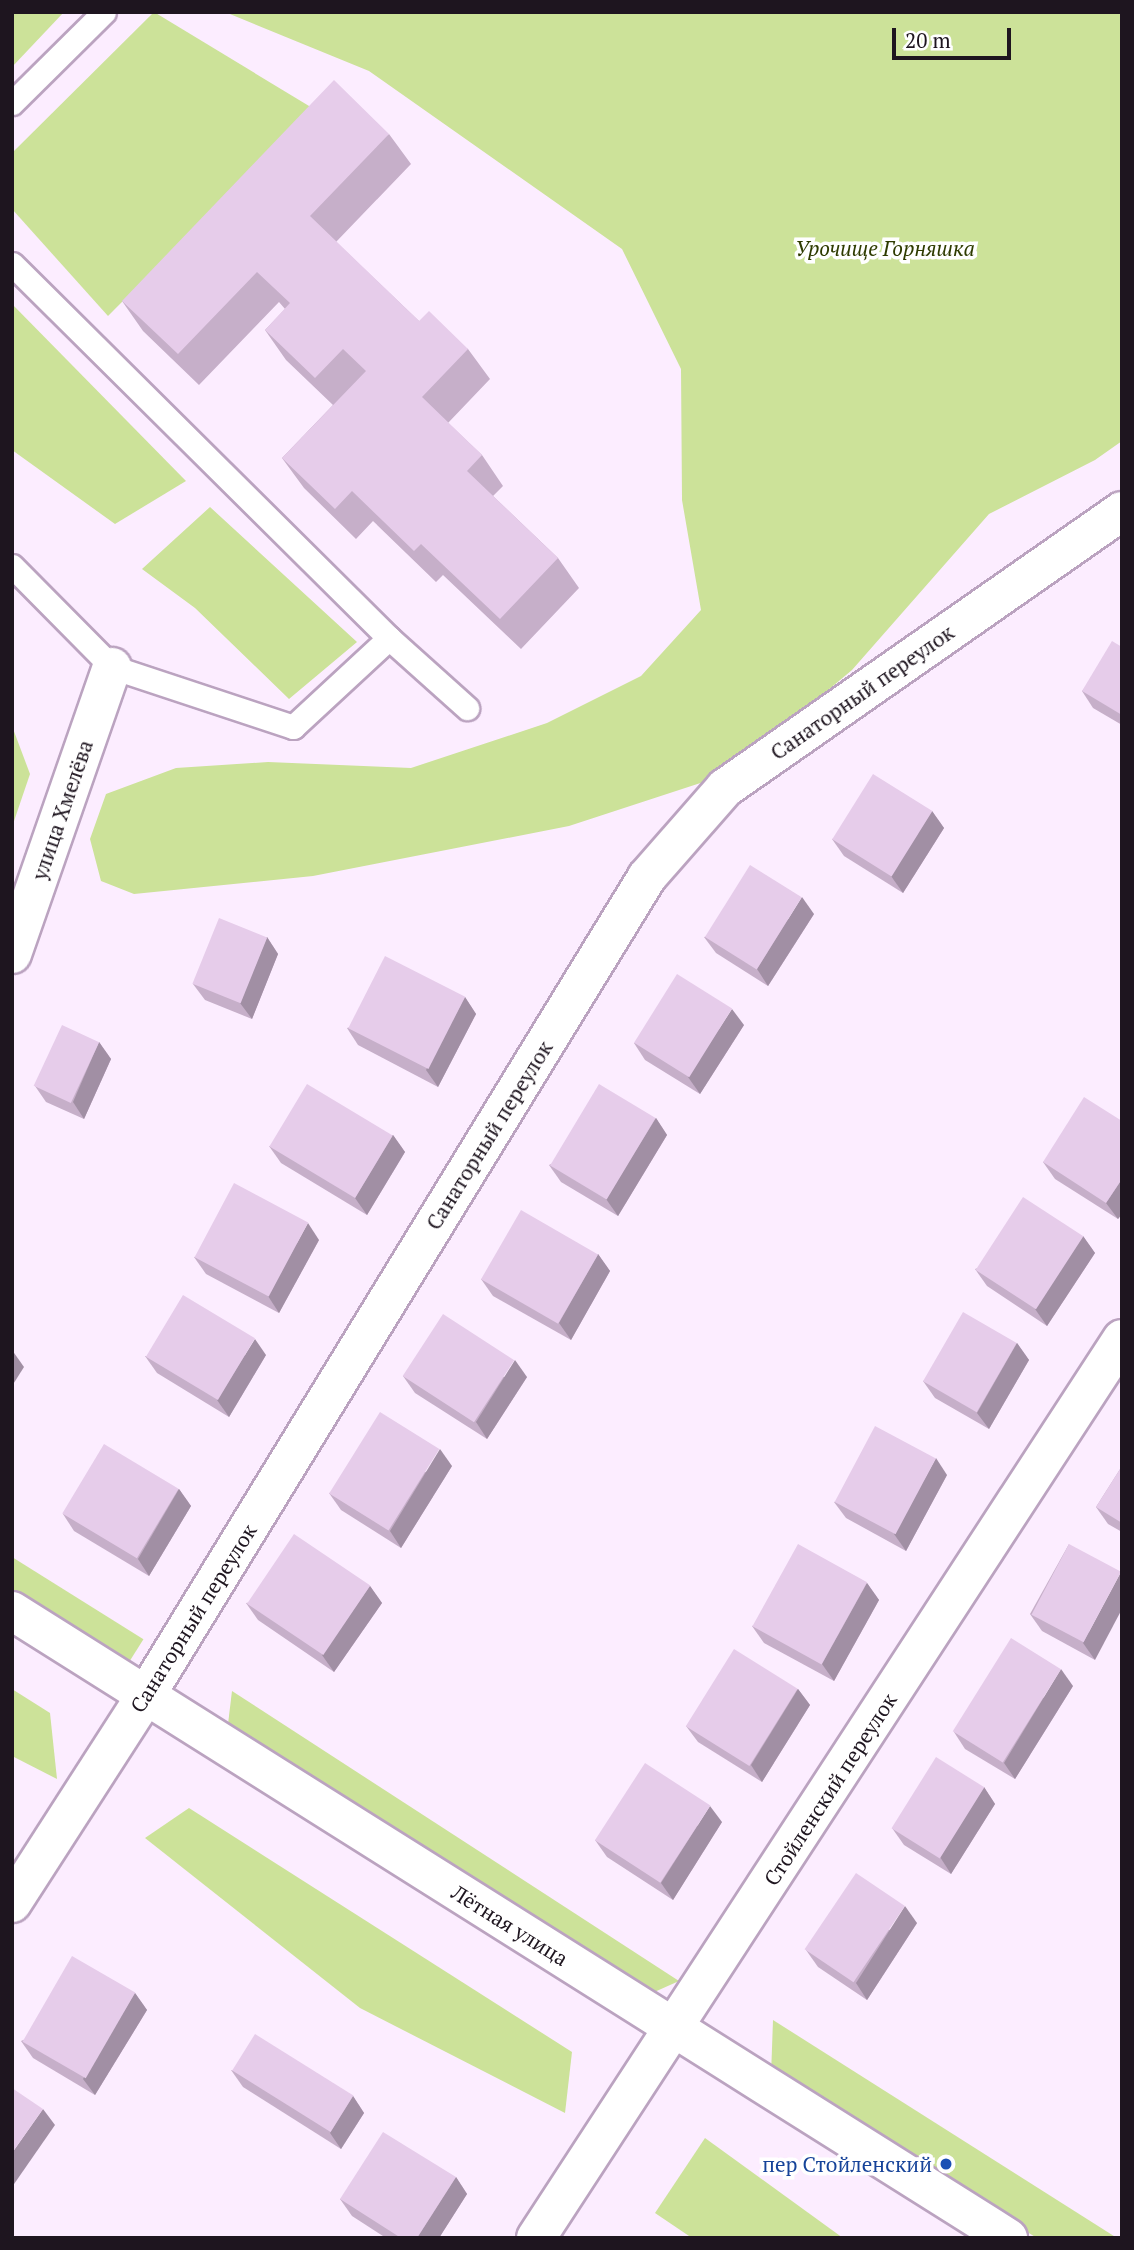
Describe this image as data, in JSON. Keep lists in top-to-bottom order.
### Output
{
  "streets": {
    "street": [
      "Санаторный переулок",
      "улица Хмелёва",
      "Стойленский переулок",
      "Лётная улица"
    ]
  },
  "crossings": [
    ["Санаторный переулок", "Лётная улица"],
    ["Стойленский переулок", "Лётная улица"]
  ],
  "parks": ["Урочище Горняшка"],
  "places": ["пер Стойленский"],
  "scale_bar": "20 m"
}
